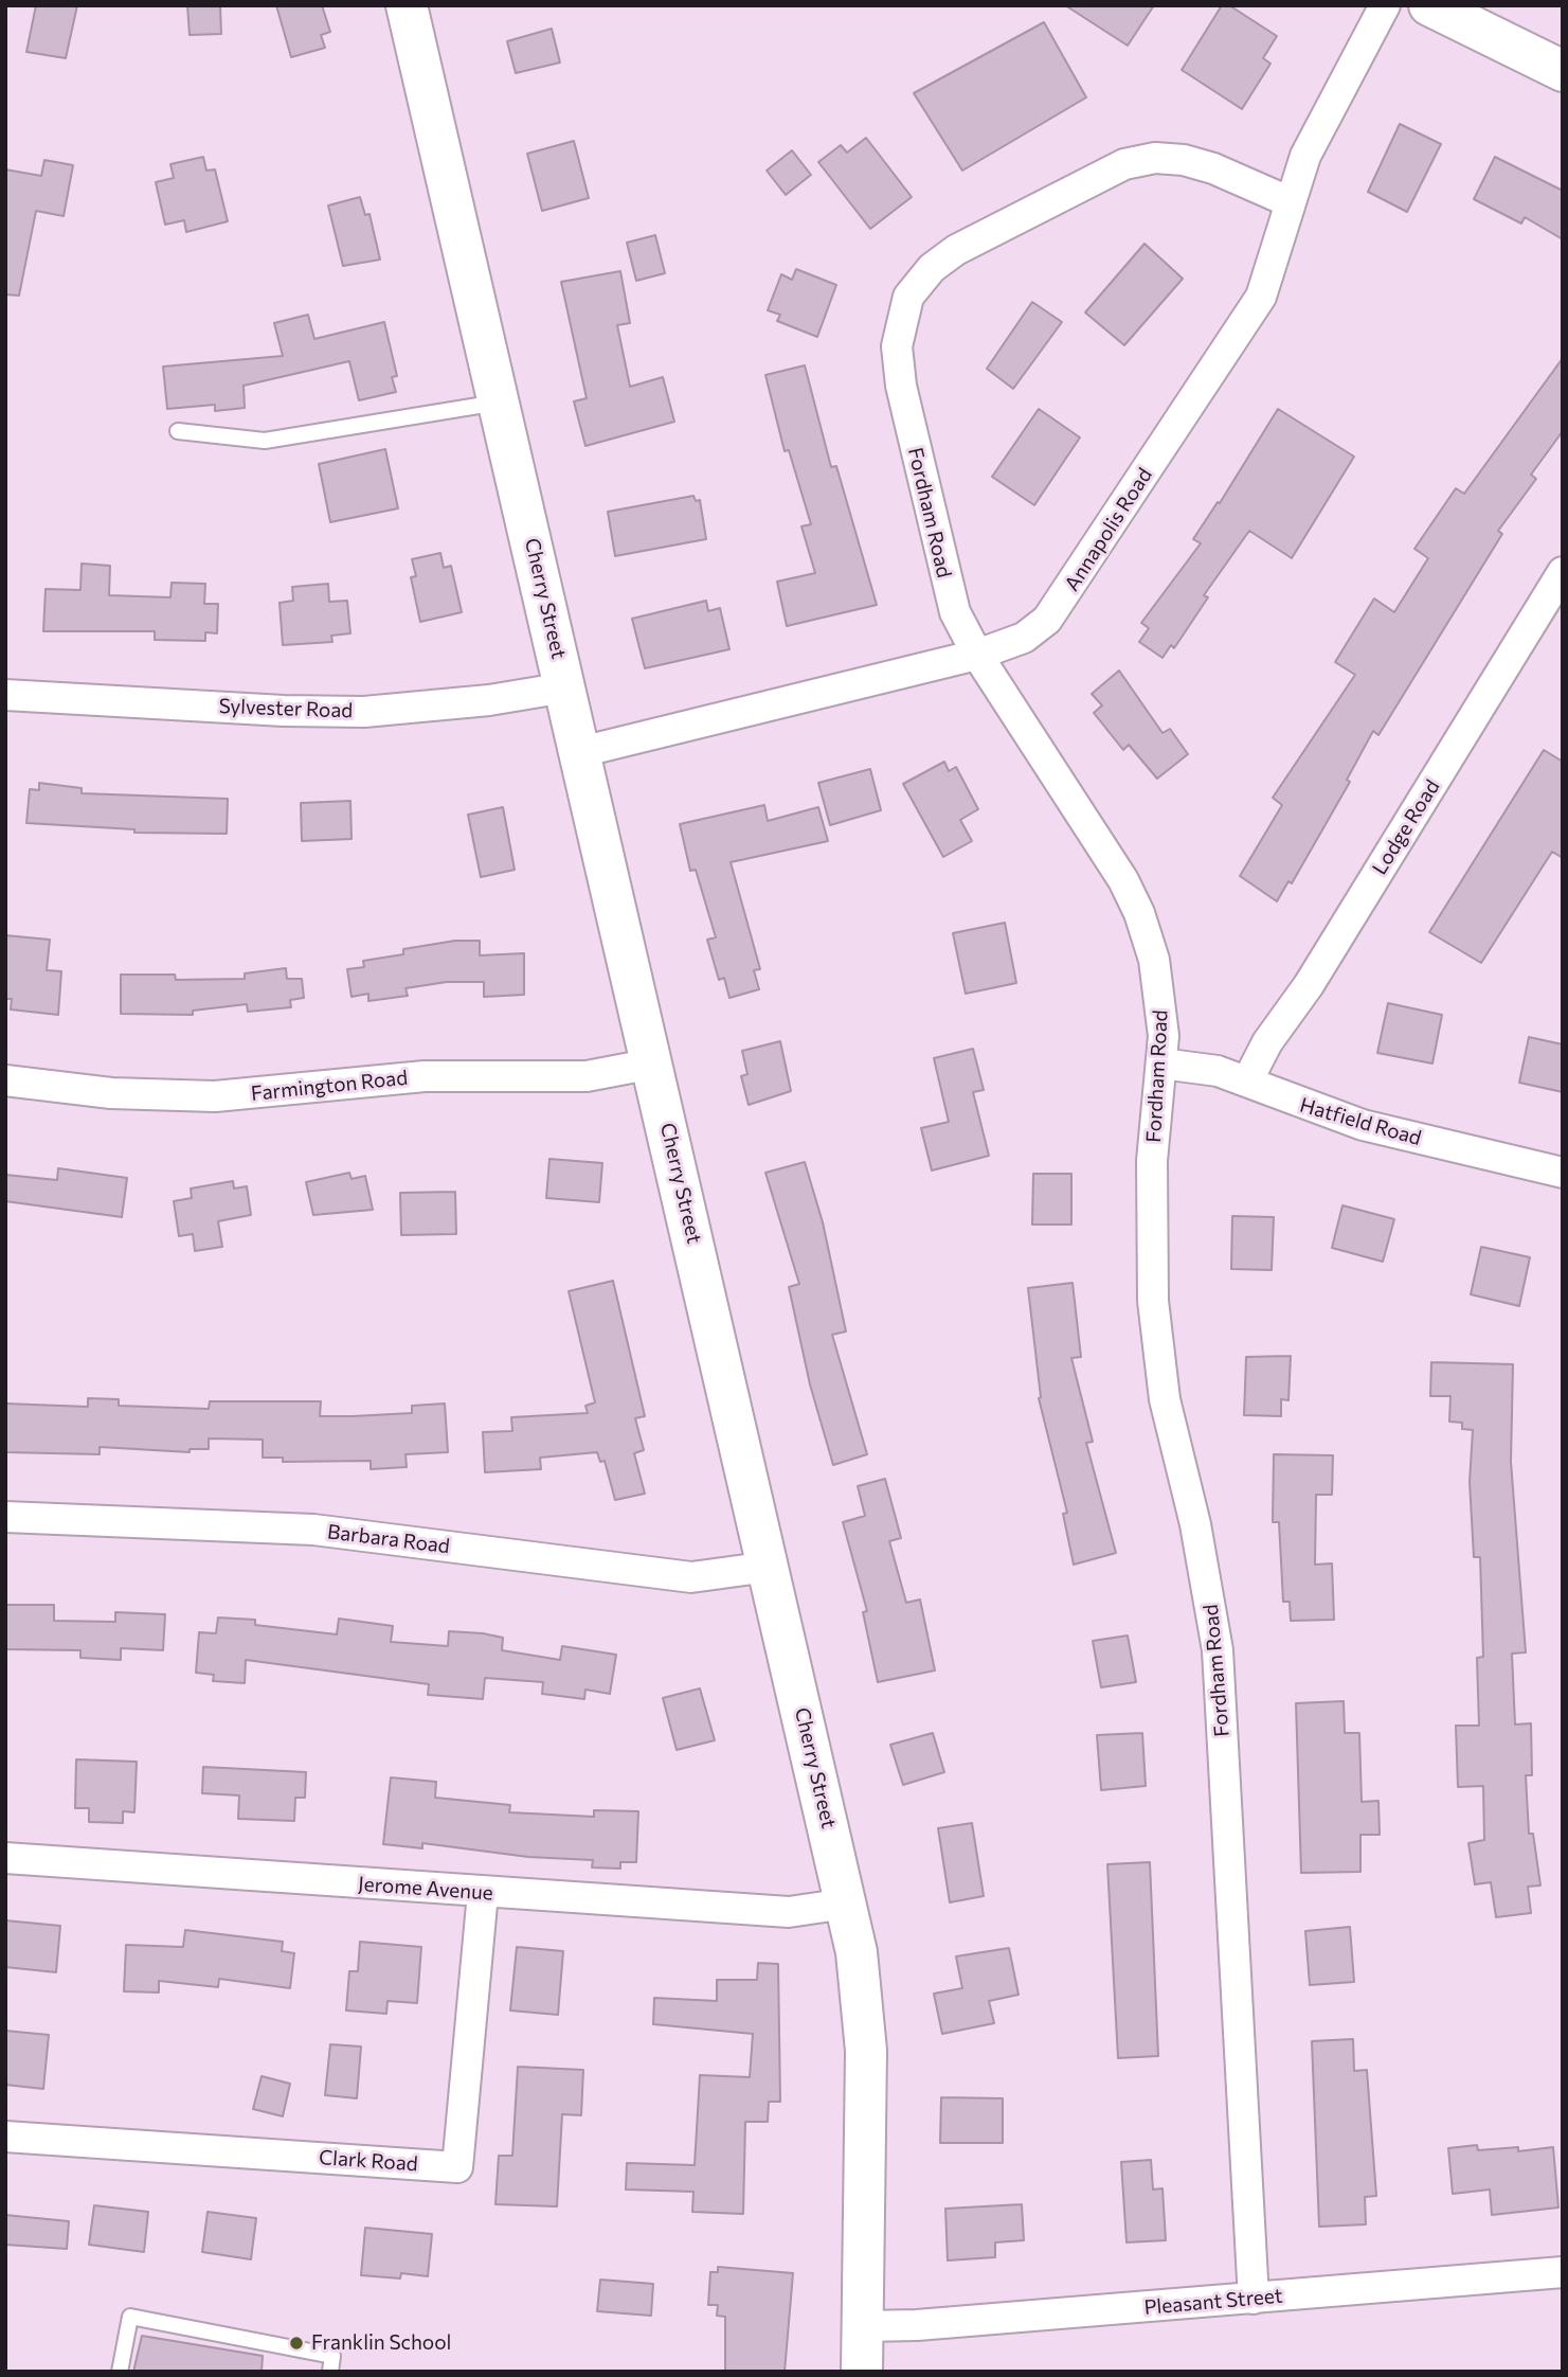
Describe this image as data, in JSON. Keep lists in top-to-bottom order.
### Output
{
  "streets": {
    "street": [
      "Fordham Road",
      "Annapolis Road",
      "Cherry Street",
      "Sylvester Road",
      "Lodge Road",
      "Farmington Road",
      "Hatfield Road",
      "Barbara Road",
      "Jerome Avenue",
      "Clark Road",
      "Pleasant Street"
    ]
  },
  "crossings": [
    ["Fordham Road", "Annapolis Road"],
    ["Fordham Road", "Hatfield Road"],
    ["Fordham Road", "Pleasant Street"],
    ["Annapolis Road", "Cherry Street"],
    ["Cherry Street", "Sylvester Road"],
    ["Cherry Street", "Farmington Road"],
    ["Cherry Street", "Barbara Road"],
    ["Cherry Street", "Jerome Avenue"],
    ["Cherry Street", "Pleasant Street"],
    ["Lodge Road", "Hatfield Road"],
    ["Jerome Avenue", "Clark Road"]
  ],
  "places": ["Franklin School"]
}
